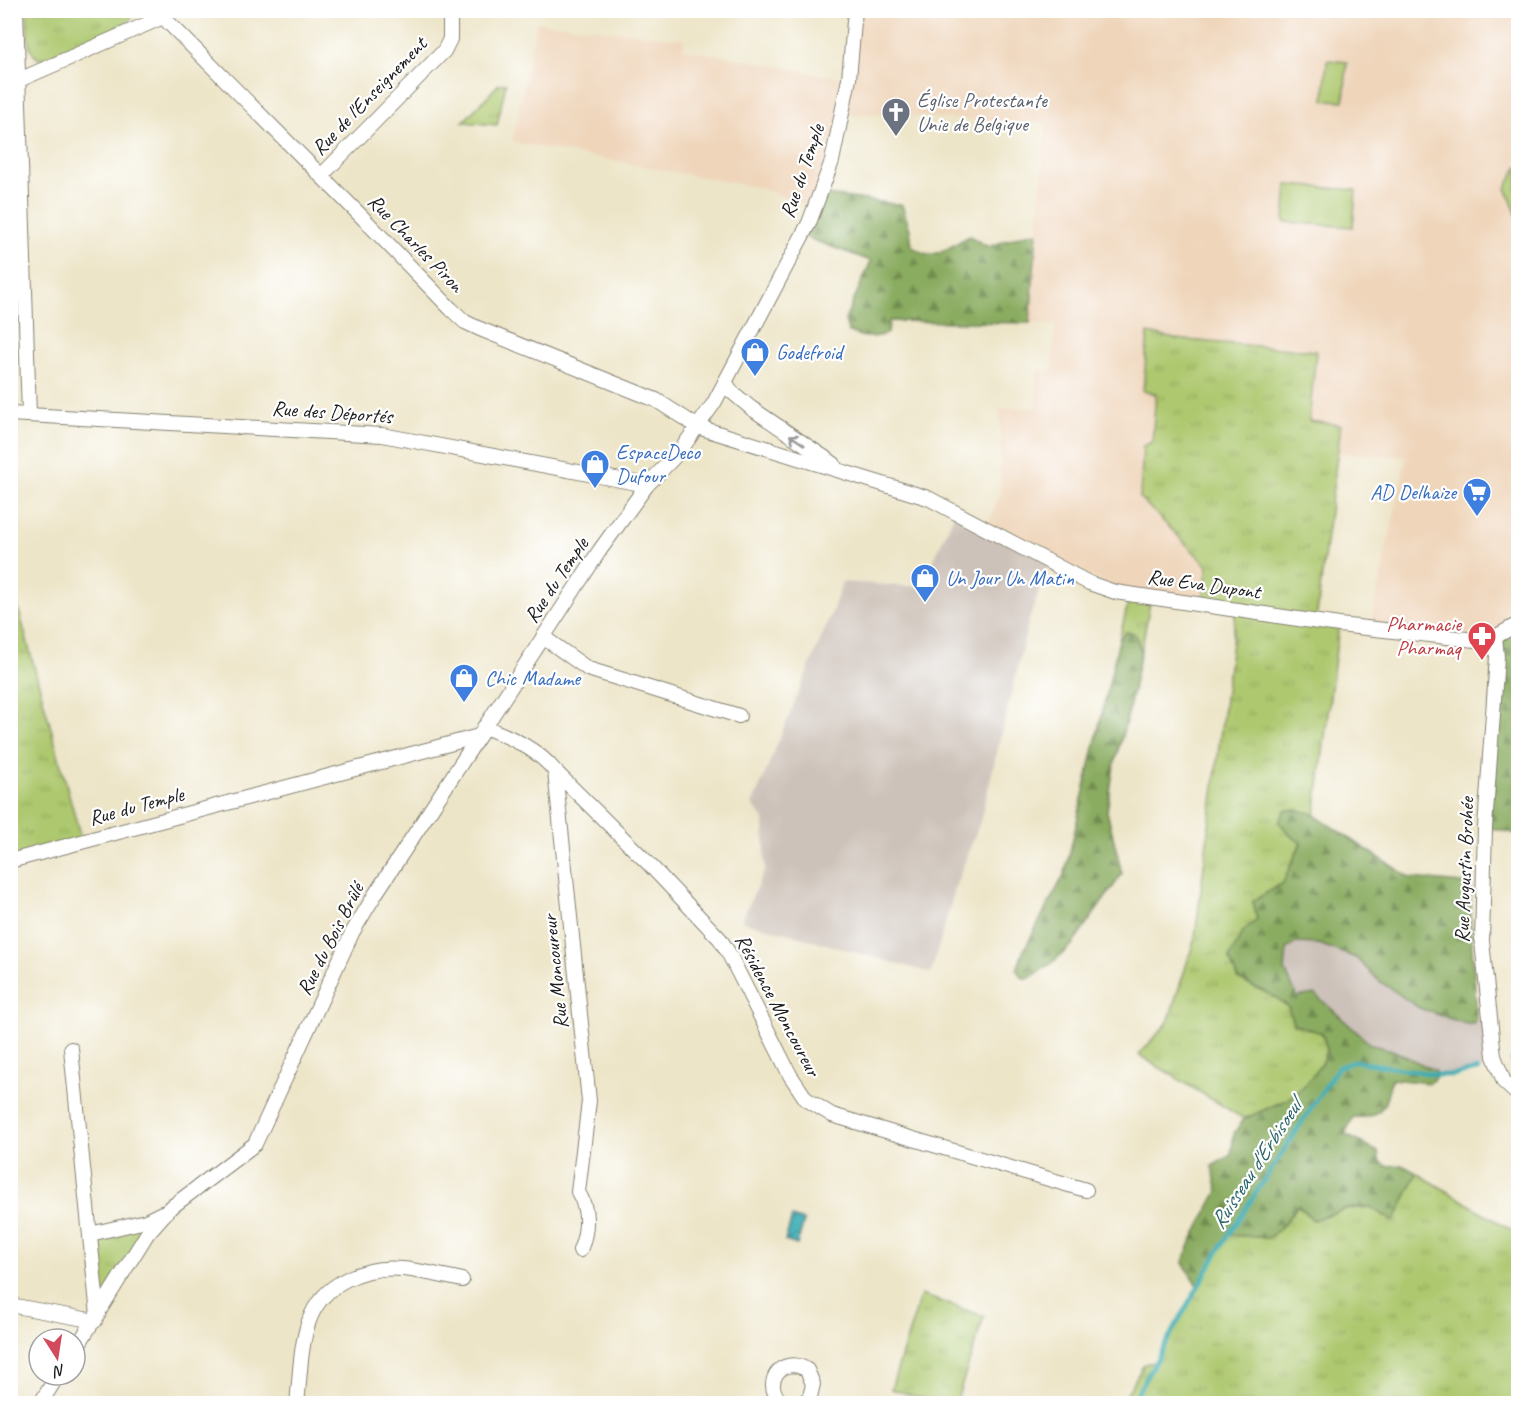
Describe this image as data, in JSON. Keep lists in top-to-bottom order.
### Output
{
  "streets": {
    "street": [
      "Rue de l'Enseignement",
      "Rue du Temple",
      "Rue Charles Piron",
      "Rue des Déportés",
      "Rue Eva Dupont",
      "Rue Augustin Brohée",
      "Rue du Bois Brûlé",
      "Rue Moncoureur",
      "Résidence Moncoureur"
    ]
  },
  "crossings": [
    ["Rue de l'Enseignement", "Rue Charles Piron"],
    ["Rue du Temple", "Rue Charles Piron"],
    ["Rue du Temple", "Rue des Déportés"],
    ["Rue du Temple", "Rue du Bois Brûlé"],
    ["Rue Charles Piron", "Rue Eva Dupont"],
    ["Rue Eva Dupont", "Rue Augustin Brohée"],
    ["Rue Moncoureur", "Résidence Moncoureur"]
  ],
  "water": ["Ruisseau d'Erbisoeul"],
  "places": {
    "church": ["Église Protestante Unie de Belgique"],
    "shop": [
      "Godefroid",
      "EspaceDeco Dufour",
      "Un Jour Un Matin",
      "Chic Madame"
    ],
    "supermarket": ["AD Delhaize"],
    "pharmacy": ["Pharmacie Pharmaq"]
  },
  "north": "bottom"
}
